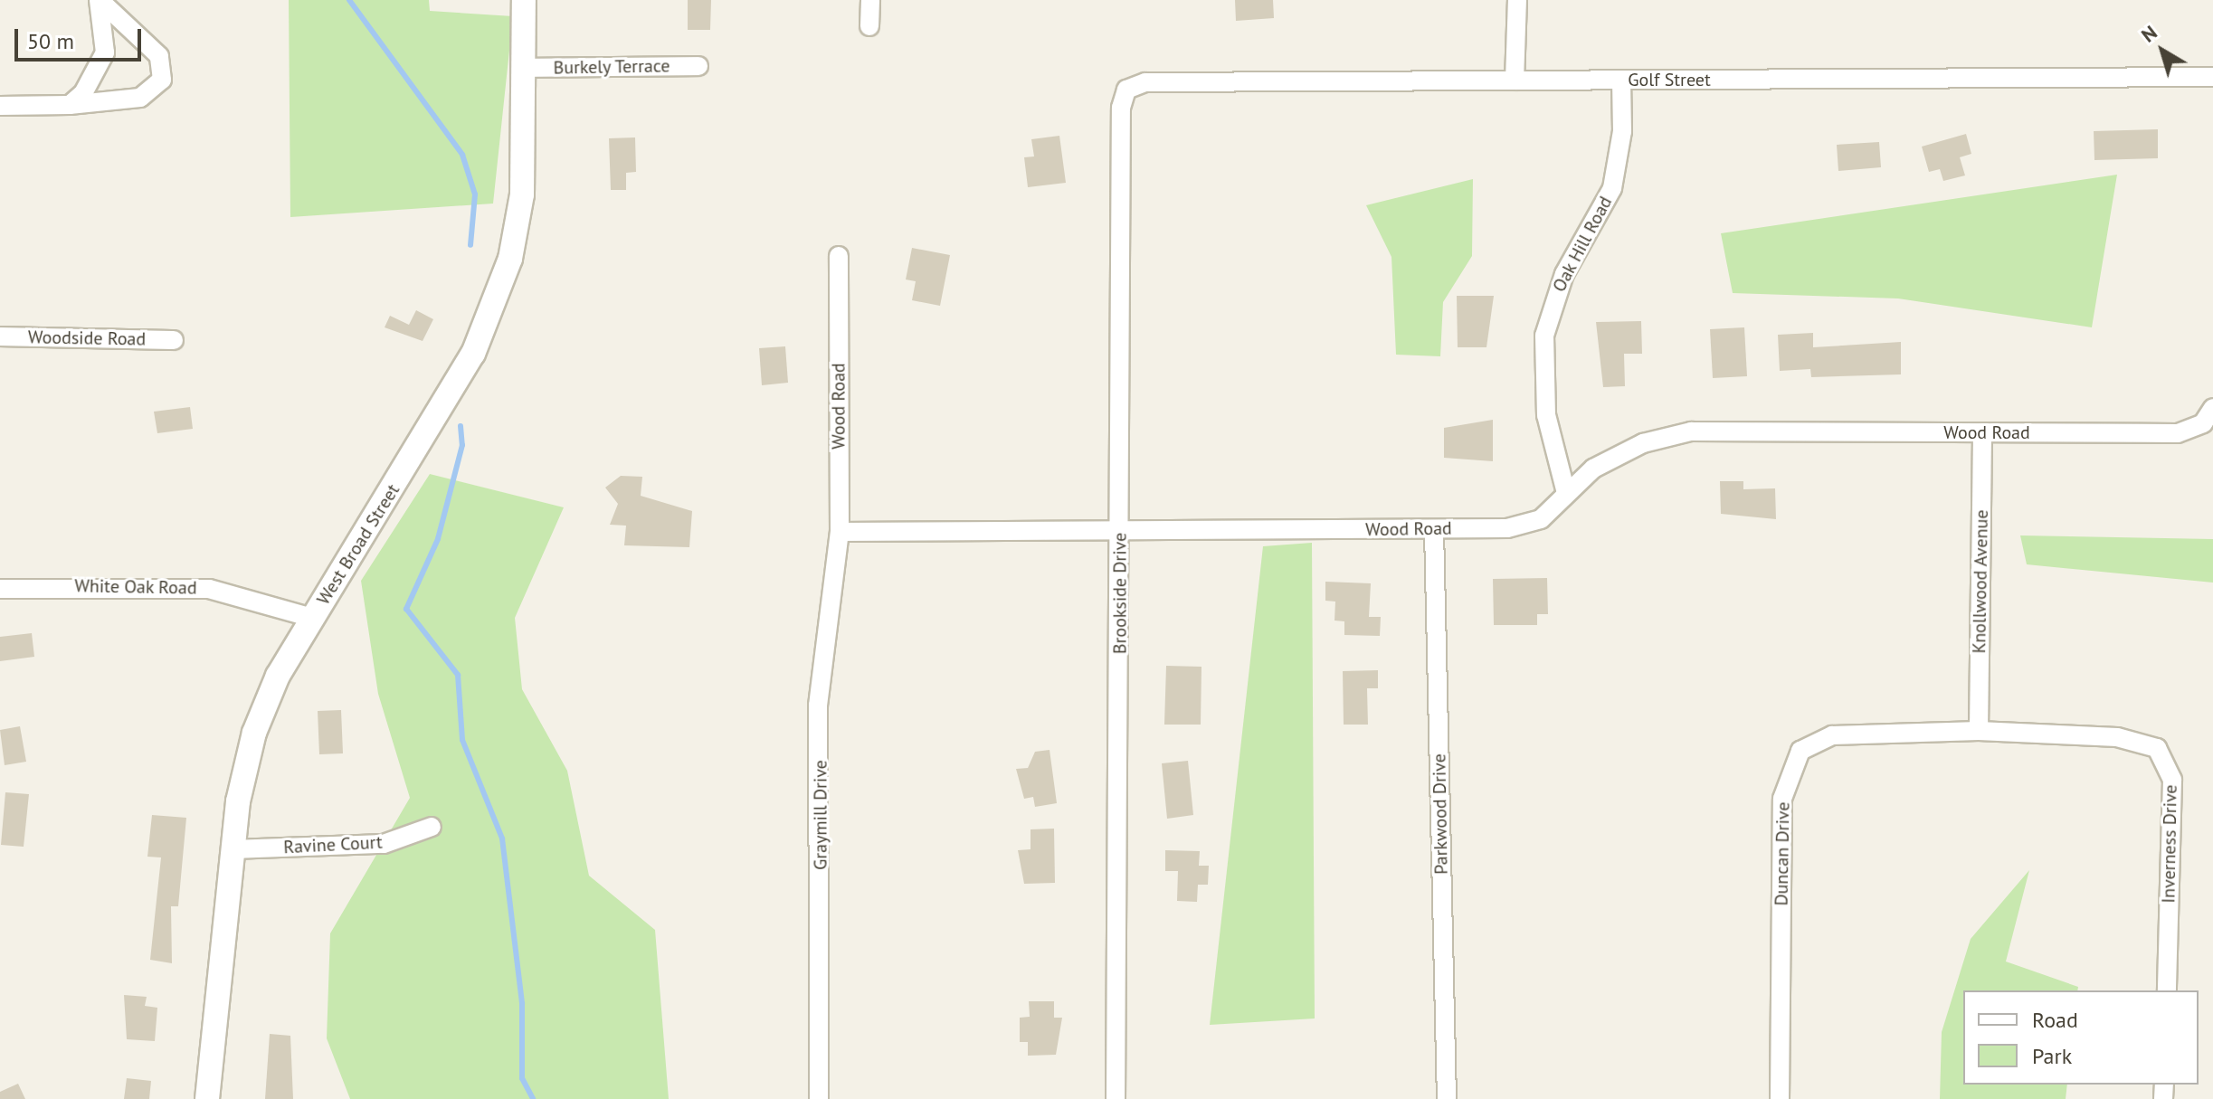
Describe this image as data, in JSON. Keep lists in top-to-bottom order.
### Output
{
  "streets": {
    "street": [
      "Burkely Terrace",
      "Golf Street",
      "Oak Hill Road",
      "Woodside Road",
      "Wood Road",
      "West Broad Street",
      "Knollwood Avenue",
      "White Oak Road",
      "Brookside Drive",
      "Parkwood Drive",
      "Graymill Drive",
      "Inverness Drive",
      "Ravine Court",
      "Duncan Drive"
    ]
  },
  "crossings": [
    ["Burkely Terrace", "West Broad Street"],
    ["Golf Street", "Oak Hill Road"],
    ["Golf Street", "Brookside Drive"],
    ["Oak Hill Road", "Wood Road"],
    ["Wood Road", "Knollwood Avenue"],
    ["Wood Road", "Brookside Drive"],
    ["Wood Road", "Parkwood Drive"],
    ["Wood Road", "Graymill Drive"],
    ["West Broad Street", "White Oak Road"],
    ["West Broad Street", "Ravine Court"],
    ["Knollwood Avenue", "Inverness Drive"],
    ["Knollwood Avenue", "Duncan Drive"],
    ["Inverness Drive", "Duncan Drive"]
  ],
  "legend": ["Road", "Park"],
  "scale_bar": "50 m",
  "north": "top left"
}
